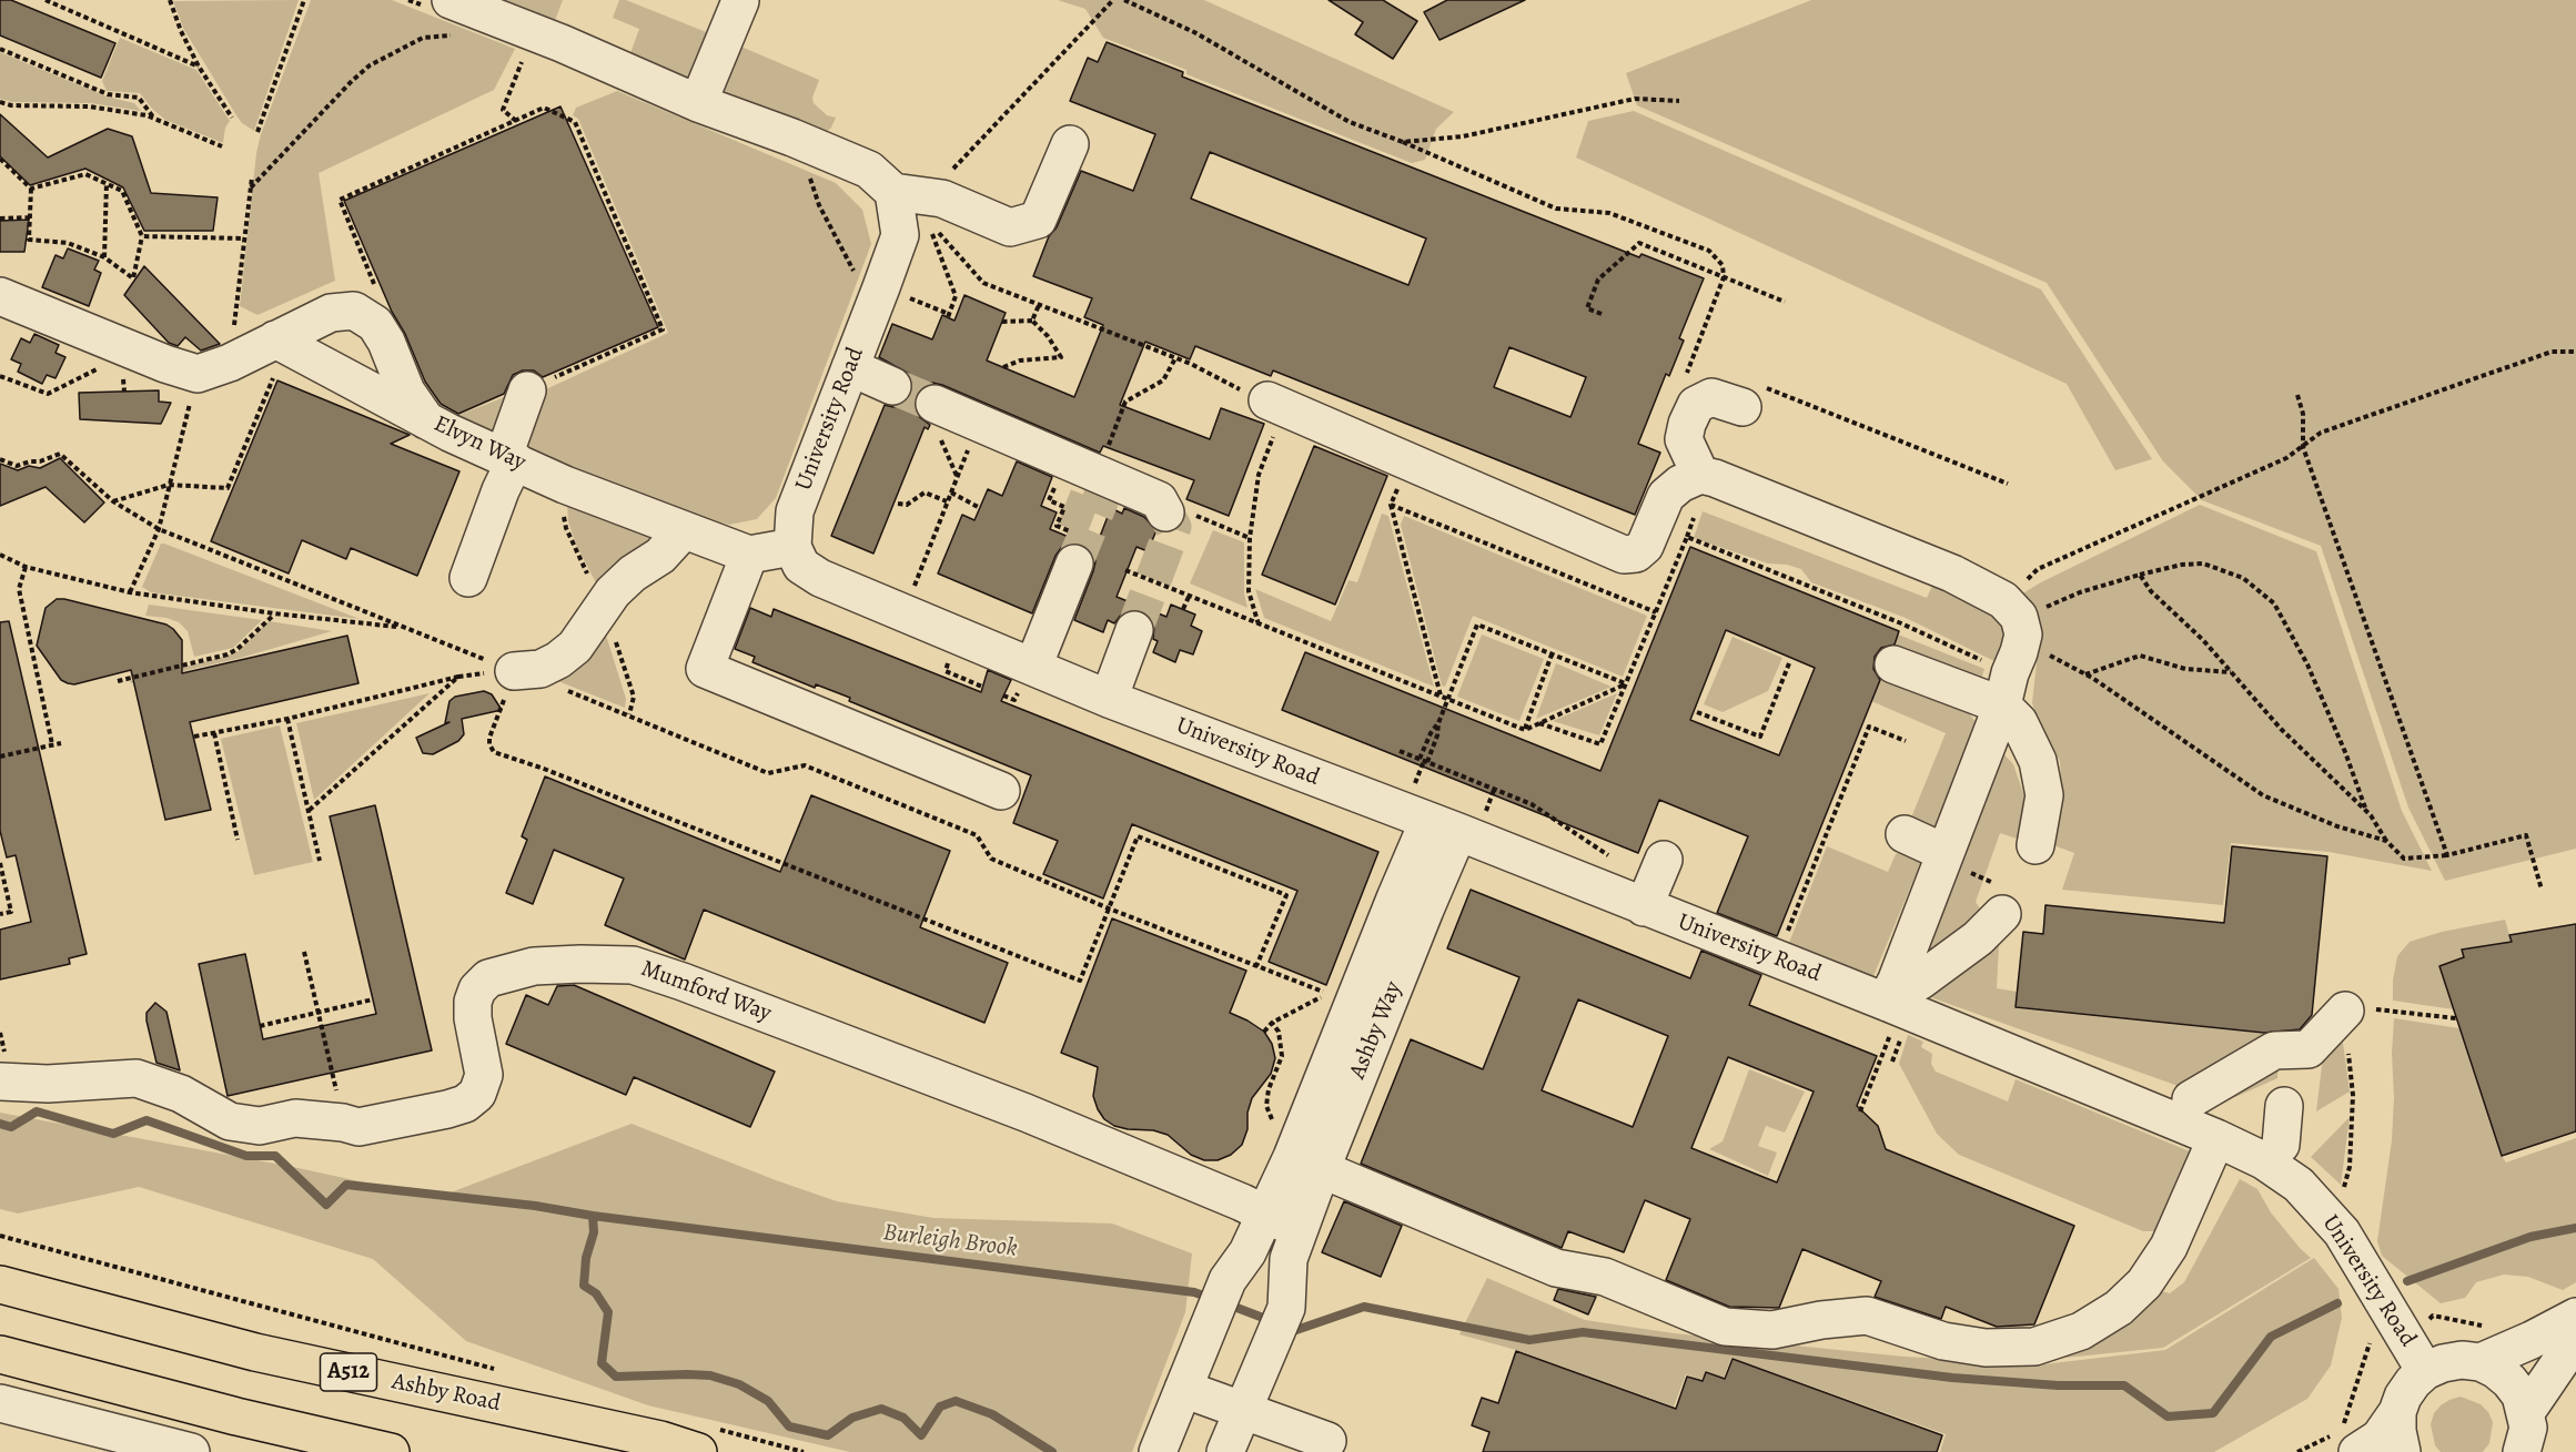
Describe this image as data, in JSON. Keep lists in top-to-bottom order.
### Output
{
  "streets": {
    "main road": ["A512", "Ashby Road"],
    "street": [
      "University Road",
      "Elvyn Way",
      "Mumford Way",
      "Ashby Way"
    ]
  },
  "crossings": [
    ["University Road", "Ashby Way"],
    ["Mumford Way", "Ashby Way"]
  ],
  "water": ["Burleigh Brook"]
}
